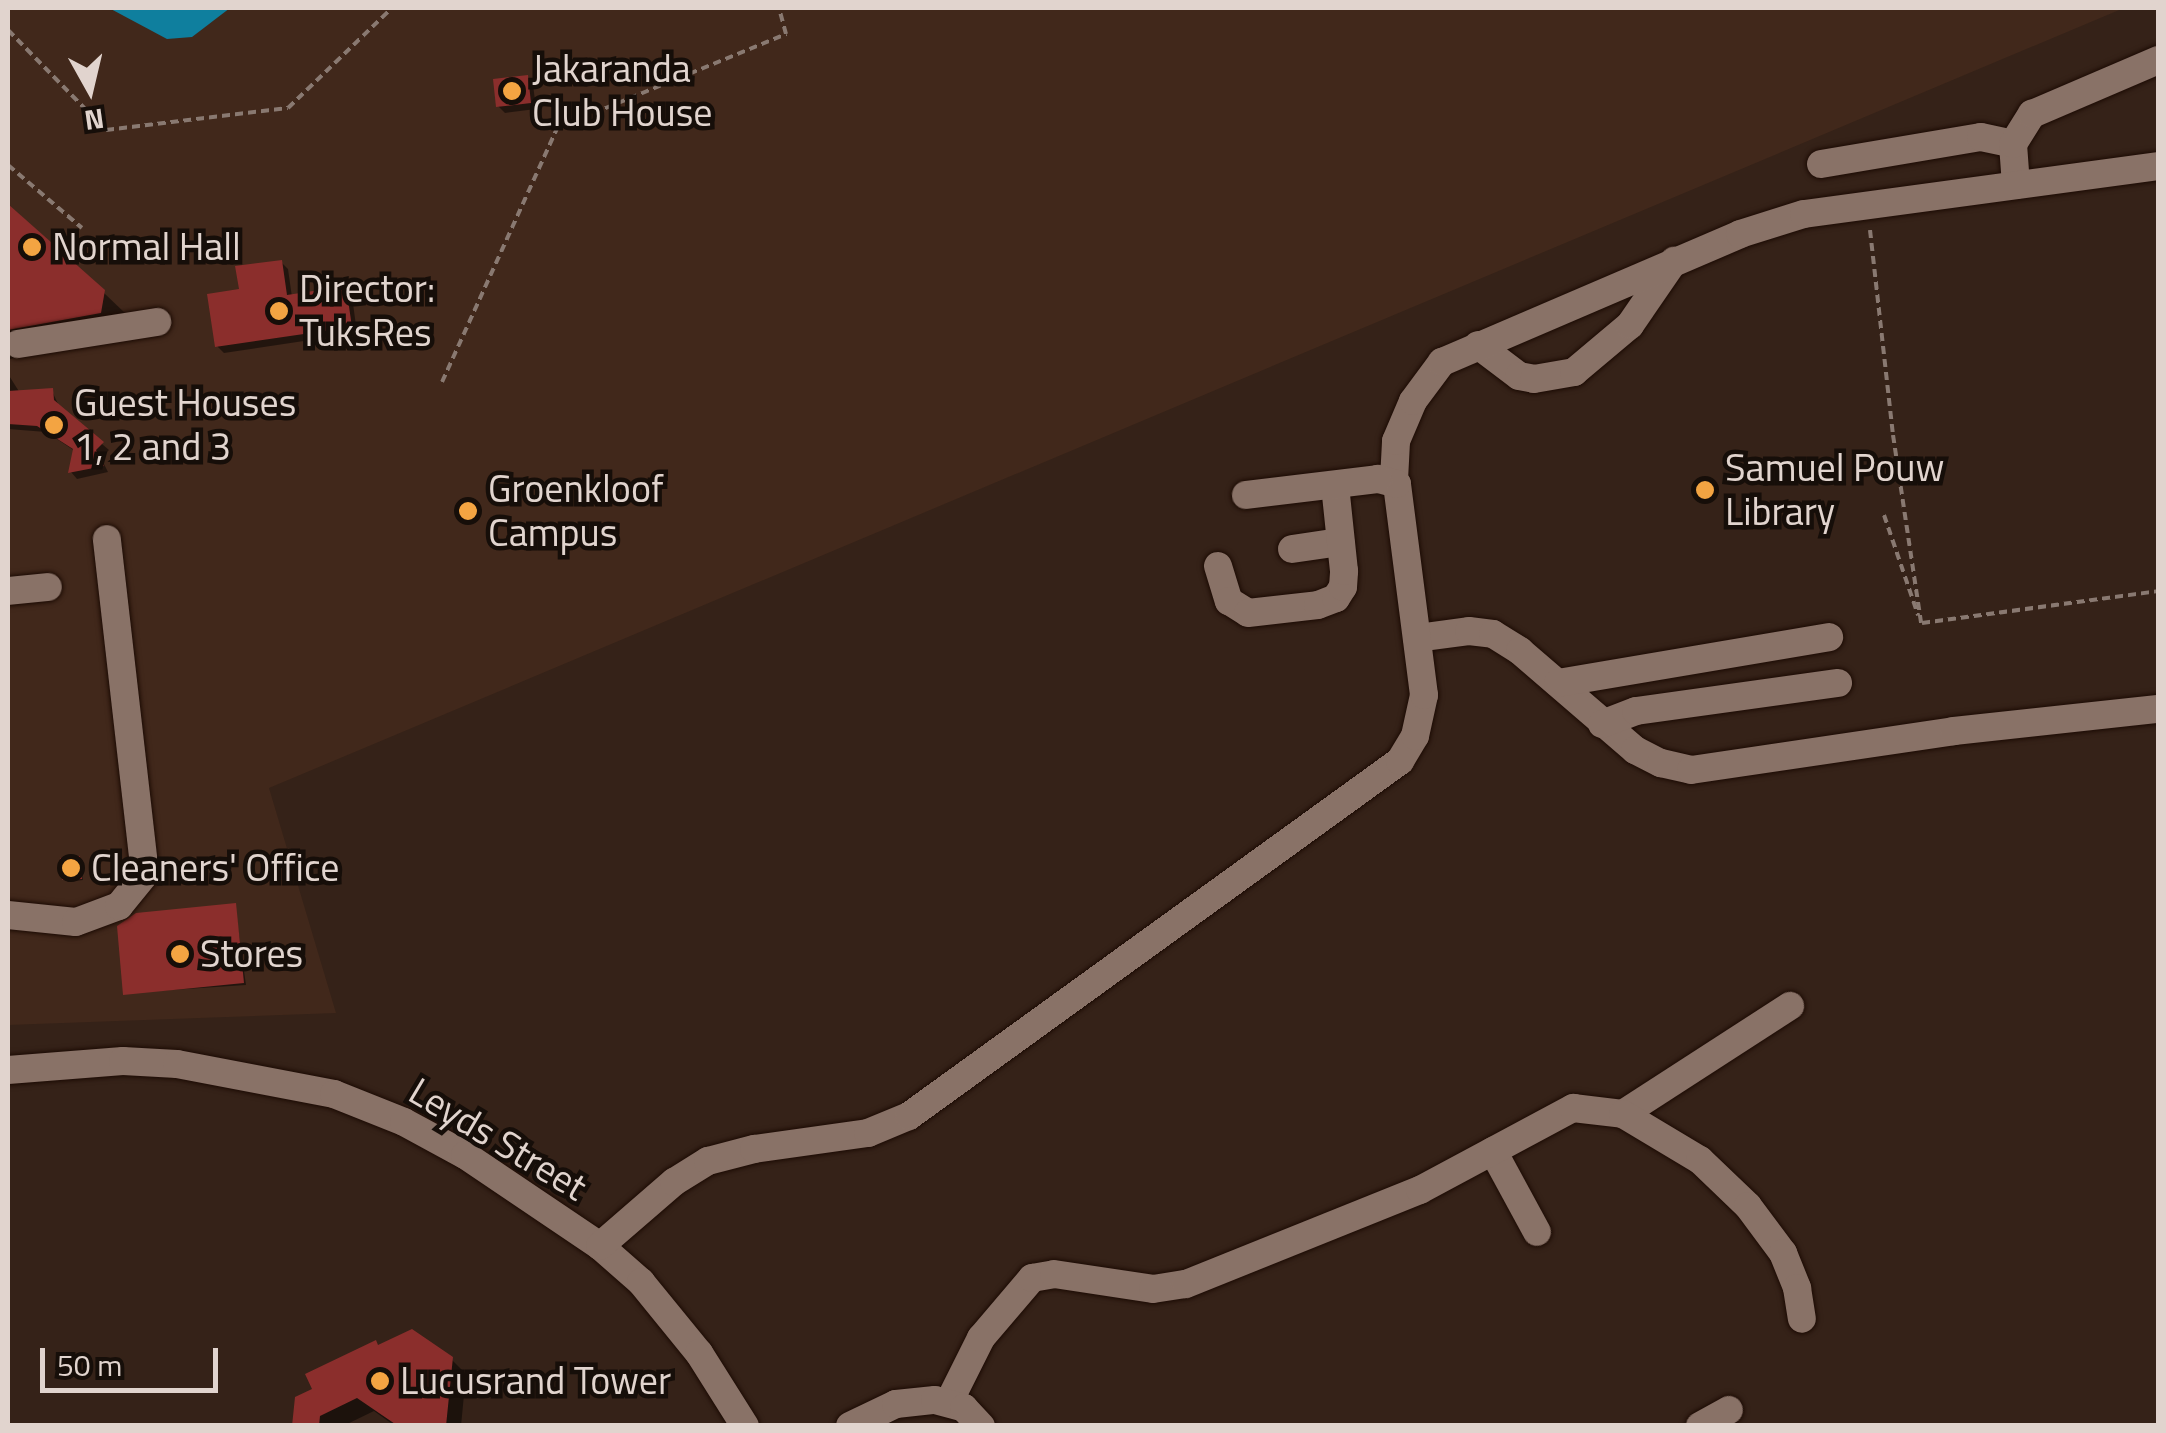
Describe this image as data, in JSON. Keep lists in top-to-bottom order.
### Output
{
  "streets": {
    "street": ["Leyds Street"]
  },
  "places": [
    "Jakaranda Club House",
    "Normal Hall",
    "Director: TuksRes",
    "Guest Houses 1, 2 and 3",
    "Samuel Pouw Library",
    "Groenkloof Campus",
    "Cleaners' Office",
    "Stores",
    "Lucusrand Tower"
  ],
  "scale_bar": "50 m",
  "north": "bottom"
}
